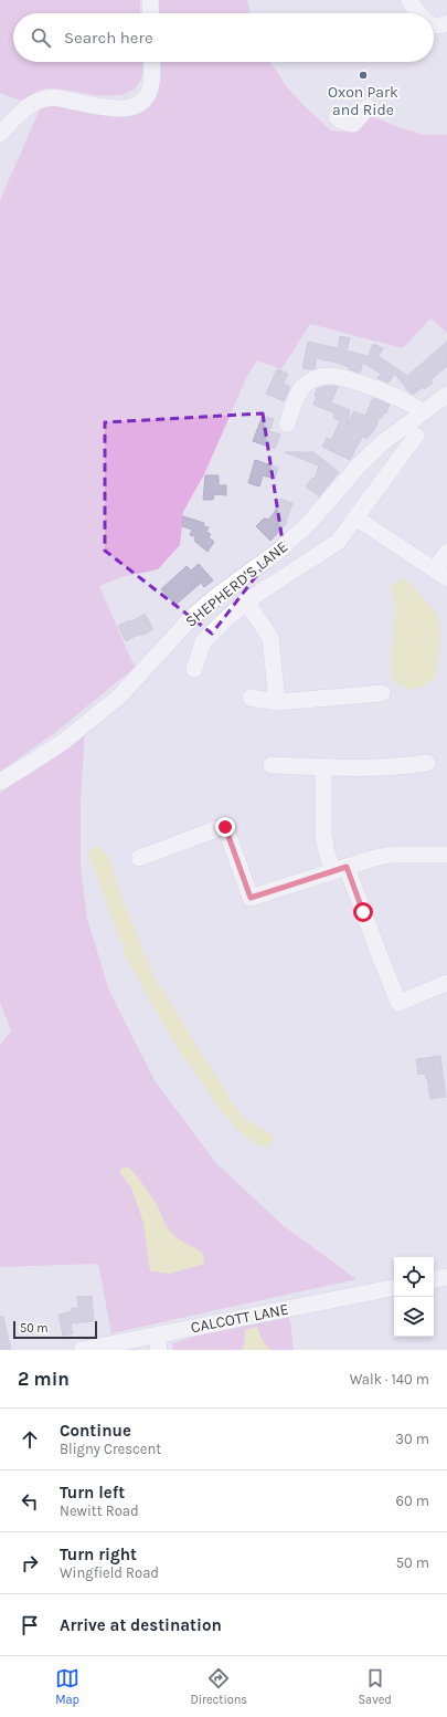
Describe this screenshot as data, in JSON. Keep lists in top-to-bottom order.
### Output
{
  "streets": {
    "street": ["SHEPHERD'S LANE", "CALCOTT LANE"]
  },
  "places": ["Oxon Park and Ride"],
  "scale_bar": "50 m",
  "page": {
    "search": "Search here",
    "scale": "50 m",
    "heading": ["2 min", "Walk · 140 m"],
    "list": [
      ["Continue", "Bligny Crescent", "30 m"],
      ["Turn left", "Newitt Road", "60 m"],
      ["Turn right", "Wingfield Road", "50 m"],
      "Arrive at destination"
    ],
    "nav": ["Map", "Directions", "Saved"]
  }
}
